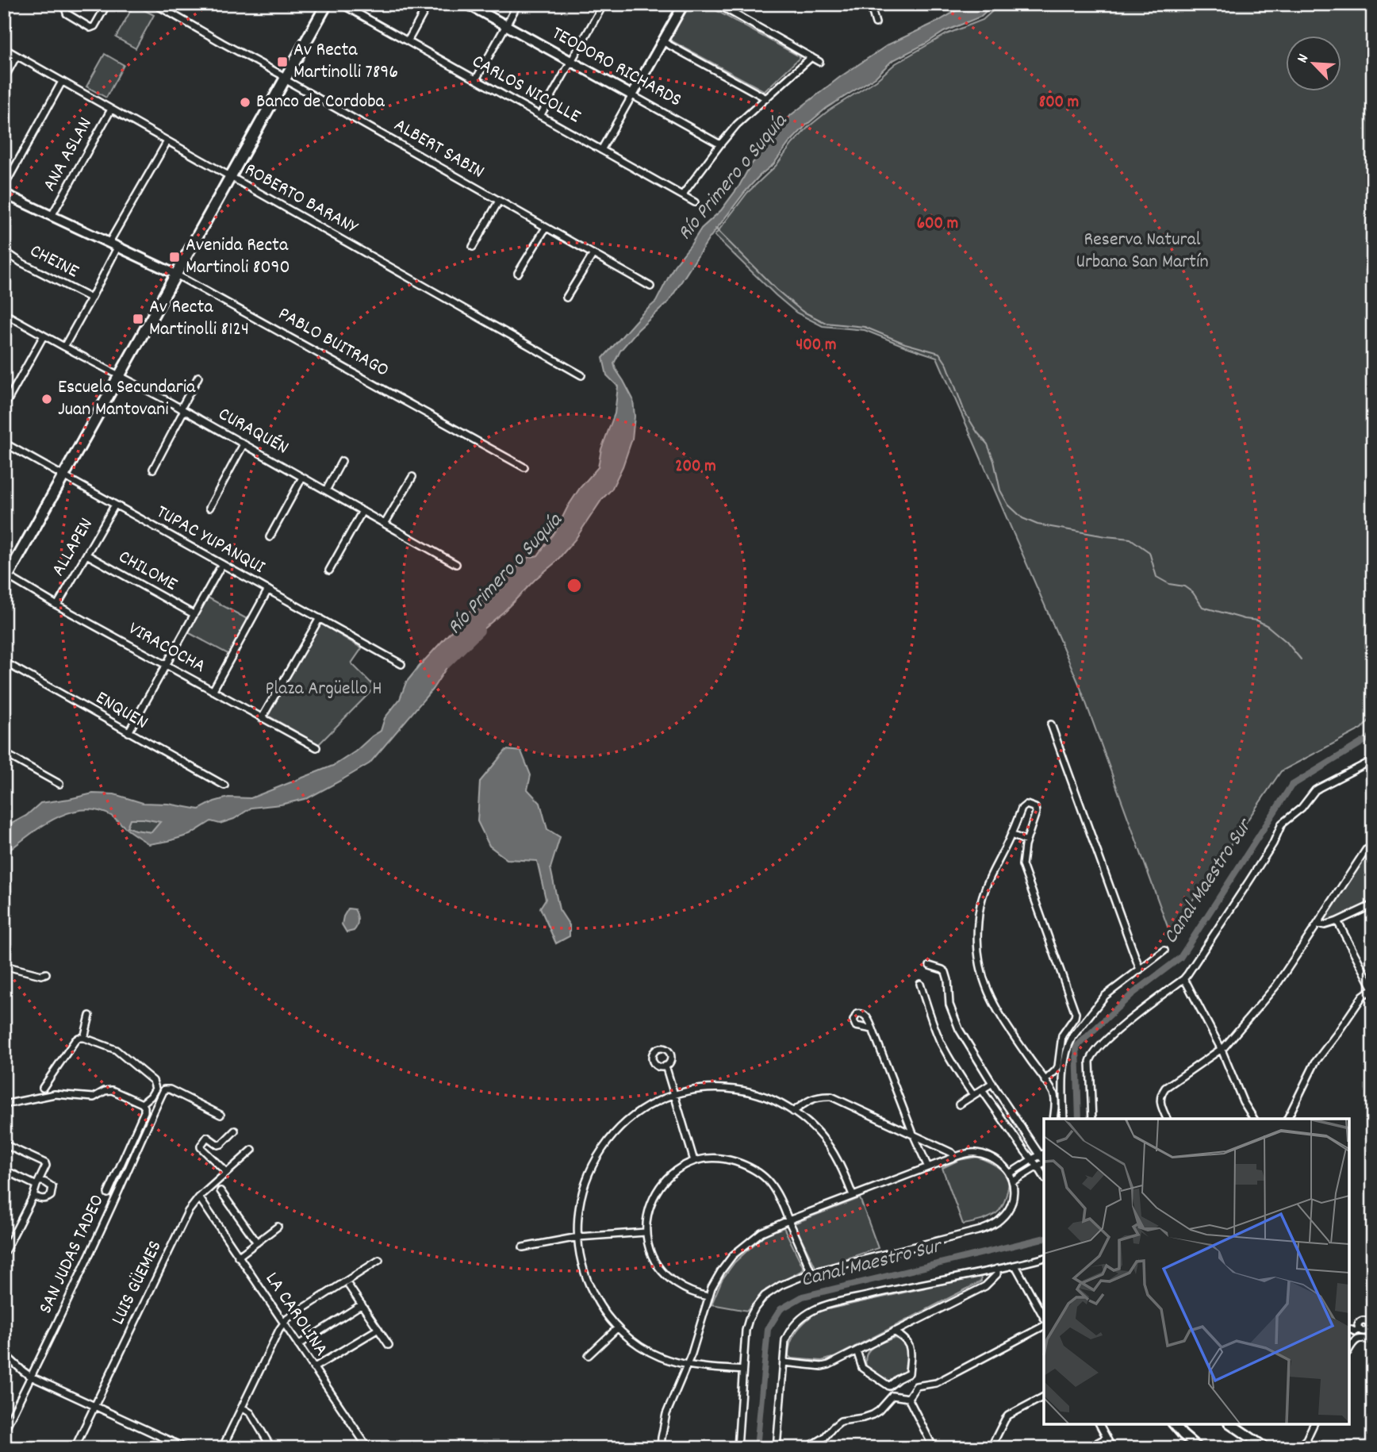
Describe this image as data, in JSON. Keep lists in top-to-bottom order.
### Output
{
  "streets": {
    "main road": ["TEODORO RICHARDS", "PABLO BUITRAGO"],
    "street": [
      "CARLOS NICOLLE",
      "ALBERT SABIN",
      "ANA ASLAN",
      "ROBERTO BARANY",
      "CHEINE",
      "CURAQUÉN",
      "TUPAC YUPANQUI",
      "ALLAPEN",
      "CHILOME",
      "VIRACOCHA",
      "ENQUEN",
      "SAN JUDAS TADEO",
      "LUIS GÜEMES",
      "LA CAROLINA"
    ]
  },
  "crossings": [
    ["ANA ASLAN", "ROBERTO BARANY"],
    ["ANA ASLAN", "PABLO BUITRAGO"],
    ["TUPAC YUPANQUI", "ALLAPEN"],
    ["ALLAPEN", "CHILOME"],
    ["ALLAPEN", "VIRACOCHA"],
    ["LUIS GÜEMES", "LA CAROLINA"]
  ],
  "water": ["Río Primero o Suquía", "Canal Maestro Sur"],
  "parks": ["Reserva Natural Urbana San Martín", "Plaza Argüello H"],
  "places": {
    "transit": ["Av Recta Martinolli 7896", "Avenida Recta Martinoli 8090", "Av Recta Martinolli 8124"],
    "other": ["Banco de Cordoba", "Escuela Secundaria Juan Mantovani"]
  },
  "north": "top left",
  "rings": [
    "800 m",
    "600 m",
    "400 m",
    "200 m"
  ]
}
